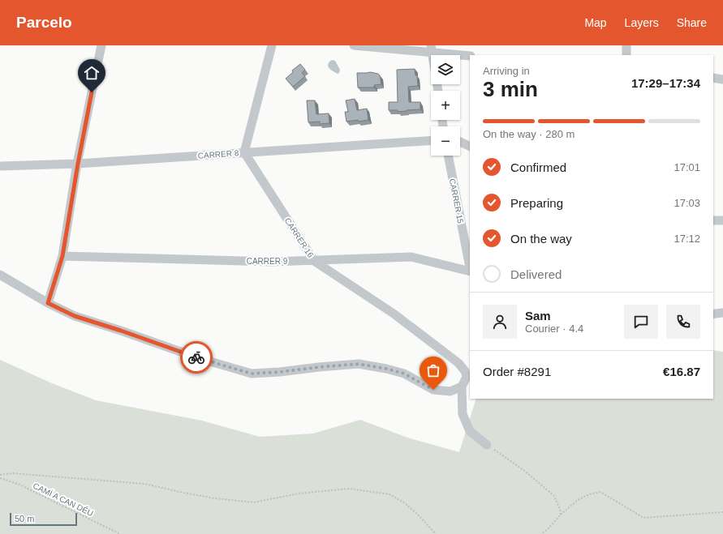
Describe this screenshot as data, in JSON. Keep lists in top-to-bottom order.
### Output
{
  "streets": {
    "street": [
      "CARRER 8",
      "CARRER 15",
      "CARRER 16",
      "CARRER 9"
    ],
    "path": ["CAMÍ A CAN DÉU"]
  },
  "crossings": [
    ["CARRER 8", "CARRER 16"],
    ["CARRER 16", "CARRER 9"]
  ],
  "scale_bar": "50 m",
  "page": {
    "header": "Parcelo",
    "nav": ["Map", "Layers", "Share"],
    "map_buttons": ["+", "−"],
    "heading": ["3 min", "Arriving in", "17:29–17:34"],
    "panel": [
      "Sam",
      "Courier · 4.4",
      "Order #8291",
      "€16.87"
    ],
    "bar": "On the way · 280 m",
    "list": [
      ["Confirmed", "17:01"],
      ["Preparing", "17:03"],
      ["On the way", "17:12"],
      "Delivered"
    ],
    "scale": "50 m"
  }
}
